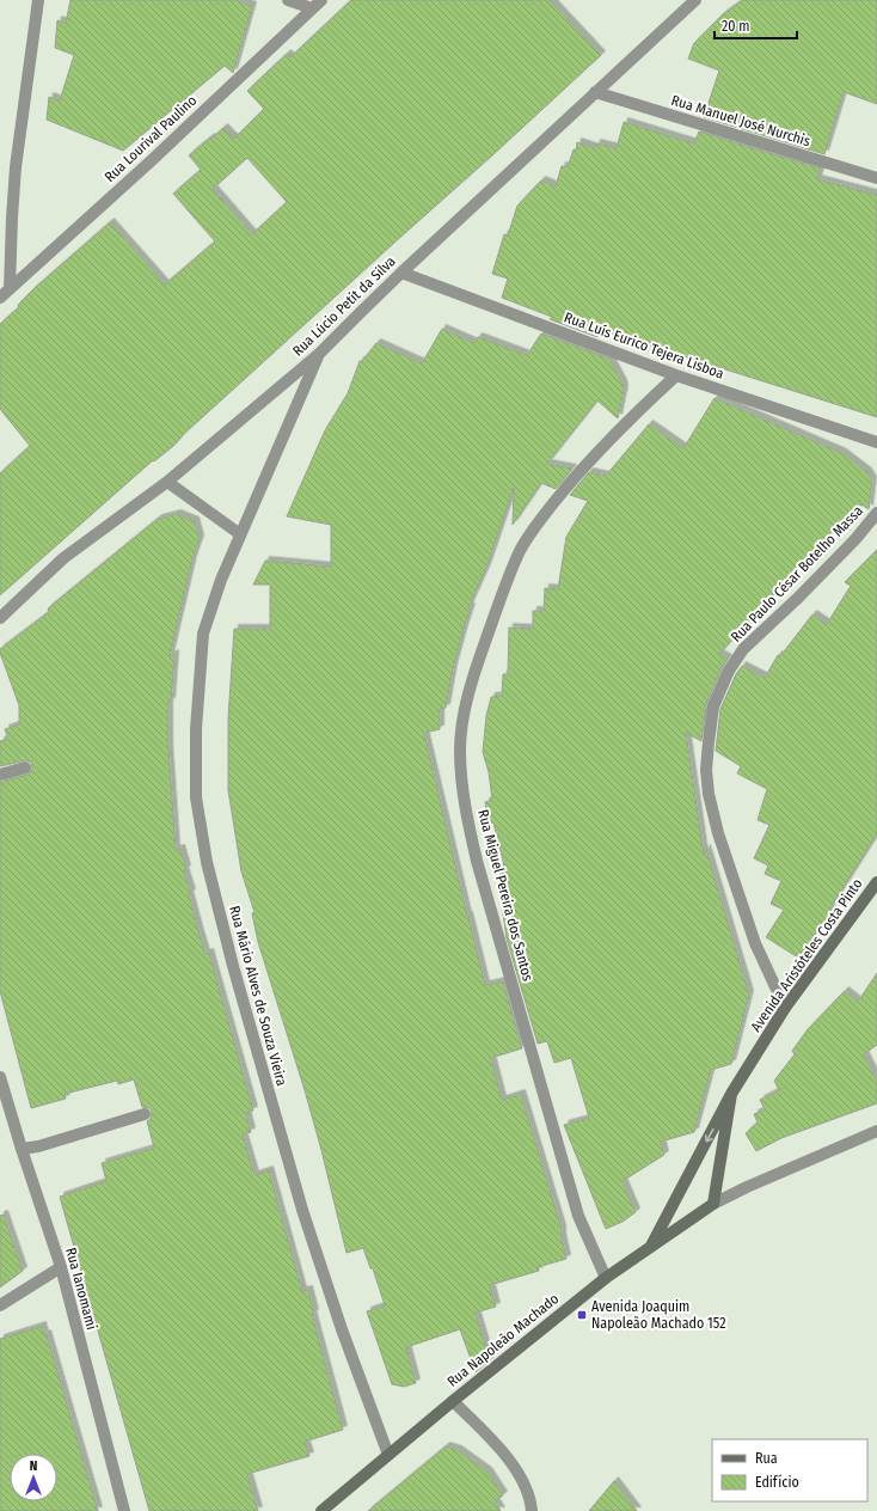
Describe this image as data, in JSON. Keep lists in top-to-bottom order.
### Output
{
  "streets": {
    "main road": ["Avenida Aristóteles Costa Pinto", "Rua Napoleão Machado"],
    "street": [
      "Rua Manuel José Nurchis",
      "Rua Lourival Paulino",
      "Rua Lúcio Petit da Silva",
      "Rua Luís Eurico Tejera Lisboa",
      "Rua Paulo César Botelho Massa",
      "Rua Miguel Pereira dos Santos",
      "Rua Mário Alves de Souza Vieira",
      "Rua Ianomami"
    ]
  },
  "crossings": [
    ["Rua Manuel José Nurchis", "Rua Lúcio Petit da Silva"],
    ["Rua Lúcio Petit da Silva", "Rua Luís Eurico Tejera Lisboa"],
    ["Rua Lúcio Petit da Silva", "Rua Mário Alves de Souza Vieira"],
    ["Rua Luís Eurico Tejera Lisboa", "Rua Miguel Pereira dos Santos"],
    ["Rua Paulo César Botelho Massa", "Avenida Aristóteles Costa Pinto"],
    ["Rua Miguel Pereira dos Santos", "Rua Napoleão Machado"],
    ["Avenida Aristóteles Costa Pinto", "Rua Napoleão Machado"],
    ["Rua Mário Alves de Souza Vieira", "Rua Napoleão Machado"]
  ],
  "places": {
    "transit": ["Avenida Joaquim Napoleão Machado 152"]
  },
  "legend": ["Rua", "Edifício"],
  "scale_bar": "20 m",
  "north": "top"
}
